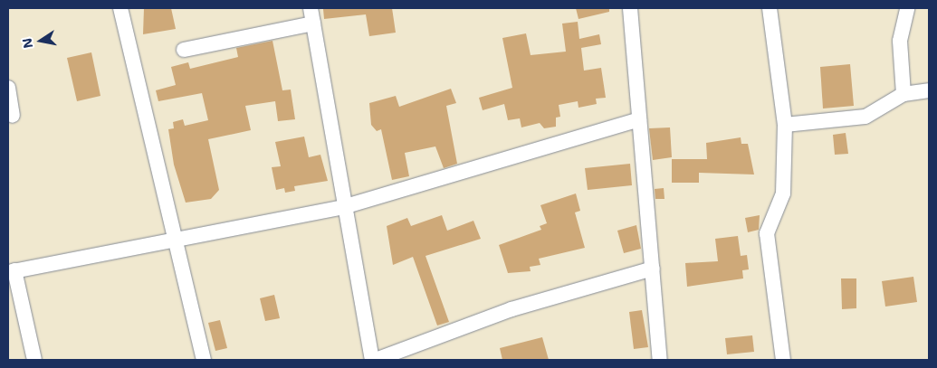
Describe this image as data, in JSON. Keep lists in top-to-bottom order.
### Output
{
  "north": "left"
}
